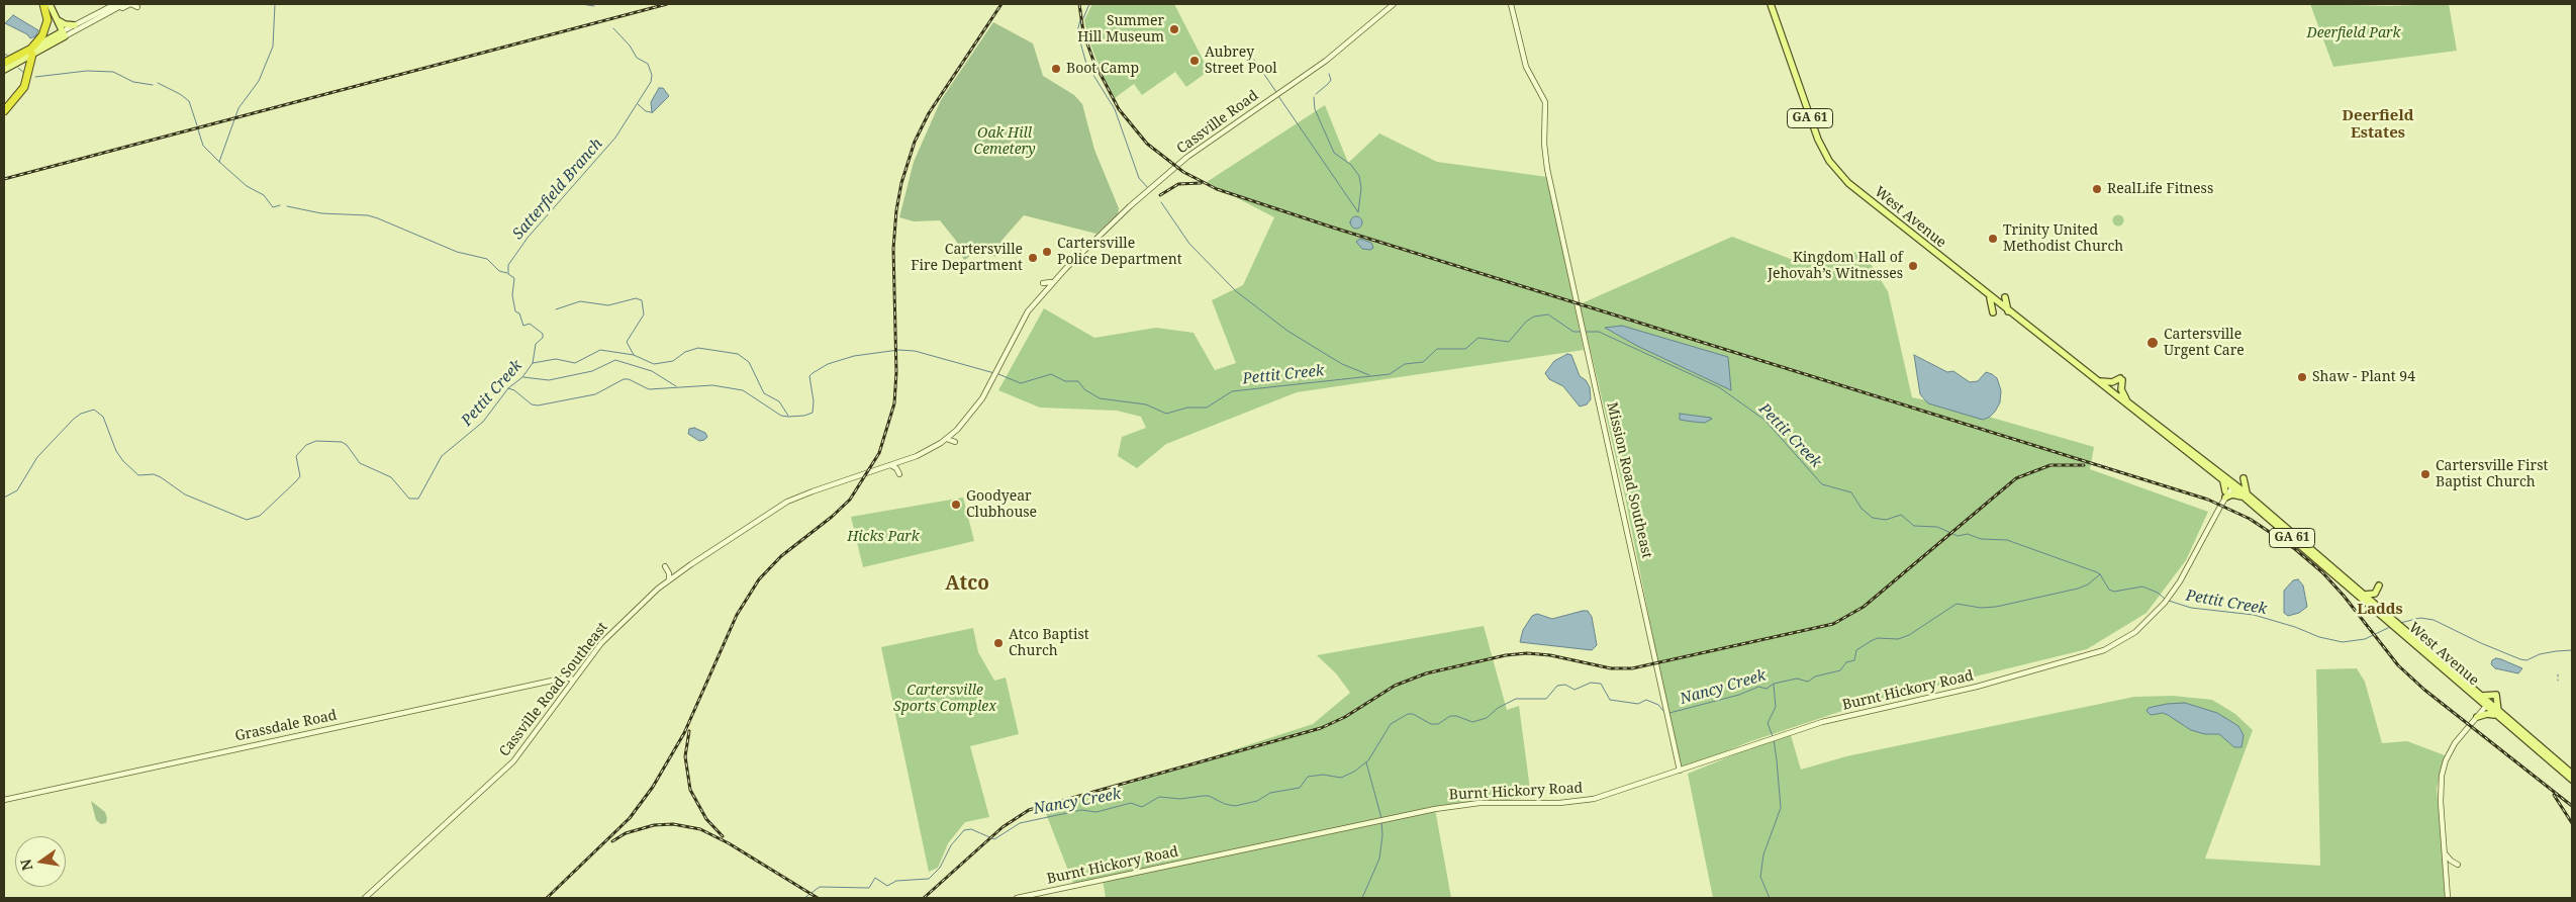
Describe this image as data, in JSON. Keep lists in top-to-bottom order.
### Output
{
  "streets": {
    "main road": [
      "GA 61",
      "Cassville Road",
      "West Avenue",
      "Mission Road Southeast",
      "Cassville Road Southeast",
      "Burnt Hickory Road",
      "Grassdale Road"
    ]
  },
  "crossings": [
    ["Cassville Road", "Cassville Road Southeast"],
    ["West Avenue", "Burnt Hickory Road"],
    ["Mission Road Southeast", "Burnt Hickory Road"],
    ["Cassville Road Southeast", "Grassdale Road"]
  ],
  "districts": ["Deerfield Estates", "Atco", "Ladds"],
  "water": ["Satterfield Branch", "Pettit Creek", "Nancy Creek"],
  "parks": [
    "Deerfield Park",
    "Oak Hill Cemetery",
    "Hicks Park",
    "Cartersville Sports Complex"
  ],
  "places": [
    "Summer Hill Museum",
    "Aubrey Street Pool",
    "Boot Camp",
    "RealLife Fitness",
    "Trinity United Methodist Church",
    "Cartersville Police Department",
    "Cartersville Fire Department",
    "Kingdom Hall of Jehovah’s Witnesses",
    "Cartersville Urgent Care",
    "Shaw - Plant 94",
    "Cartersville First Baptist Church",
    "Goodyear Clubhouse",
    "Atco Baptist Church"
  ],
  "north": "left"
}
